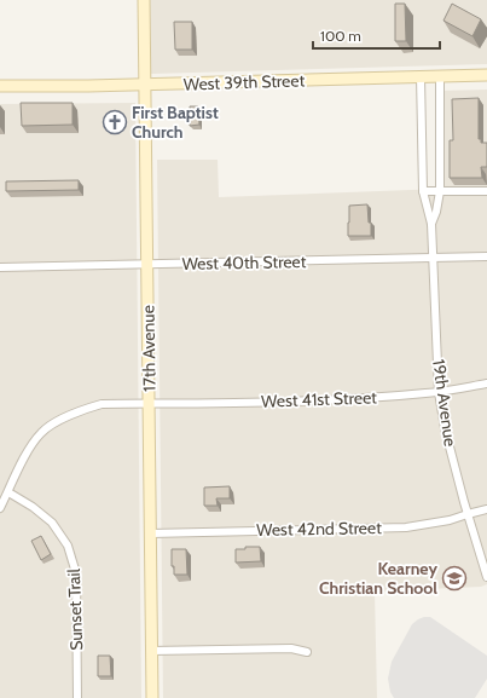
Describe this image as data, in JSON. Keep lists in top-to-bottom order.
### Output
{
  "streets": {
    "main road": ["West 39th Street", "17th Avenue"],
    "street": [
      "West 40th Street",
      "West 41st Street",
      "19th Avenue",
      "West 42nd Street",
      "Sunset Trail"
    ]
  },
  "crossings": [
    ["West 39th Street", "17th Avenue"],
    ["West 39th Street", "19th Avenue"],
    ["West 40th Street", "17th Avenue"],
    ["West 40th Street", "19th Avenue"],
    ["17th Avenue", "West 41st Street"],
    ["17th Avenue", "West 42nd Street"],
    ["West 41st Street", "19th Avenue"],
    ["West 41st Street", "Sunset Trail"],
    ["19th Avenue", "West 42nd Street"]
  ],
  "places": {
    "church": ["First Baptist Church"],
    "school or university": ["Kearney Christian School"]
  },
  "scale_bar": "100 m"
}
